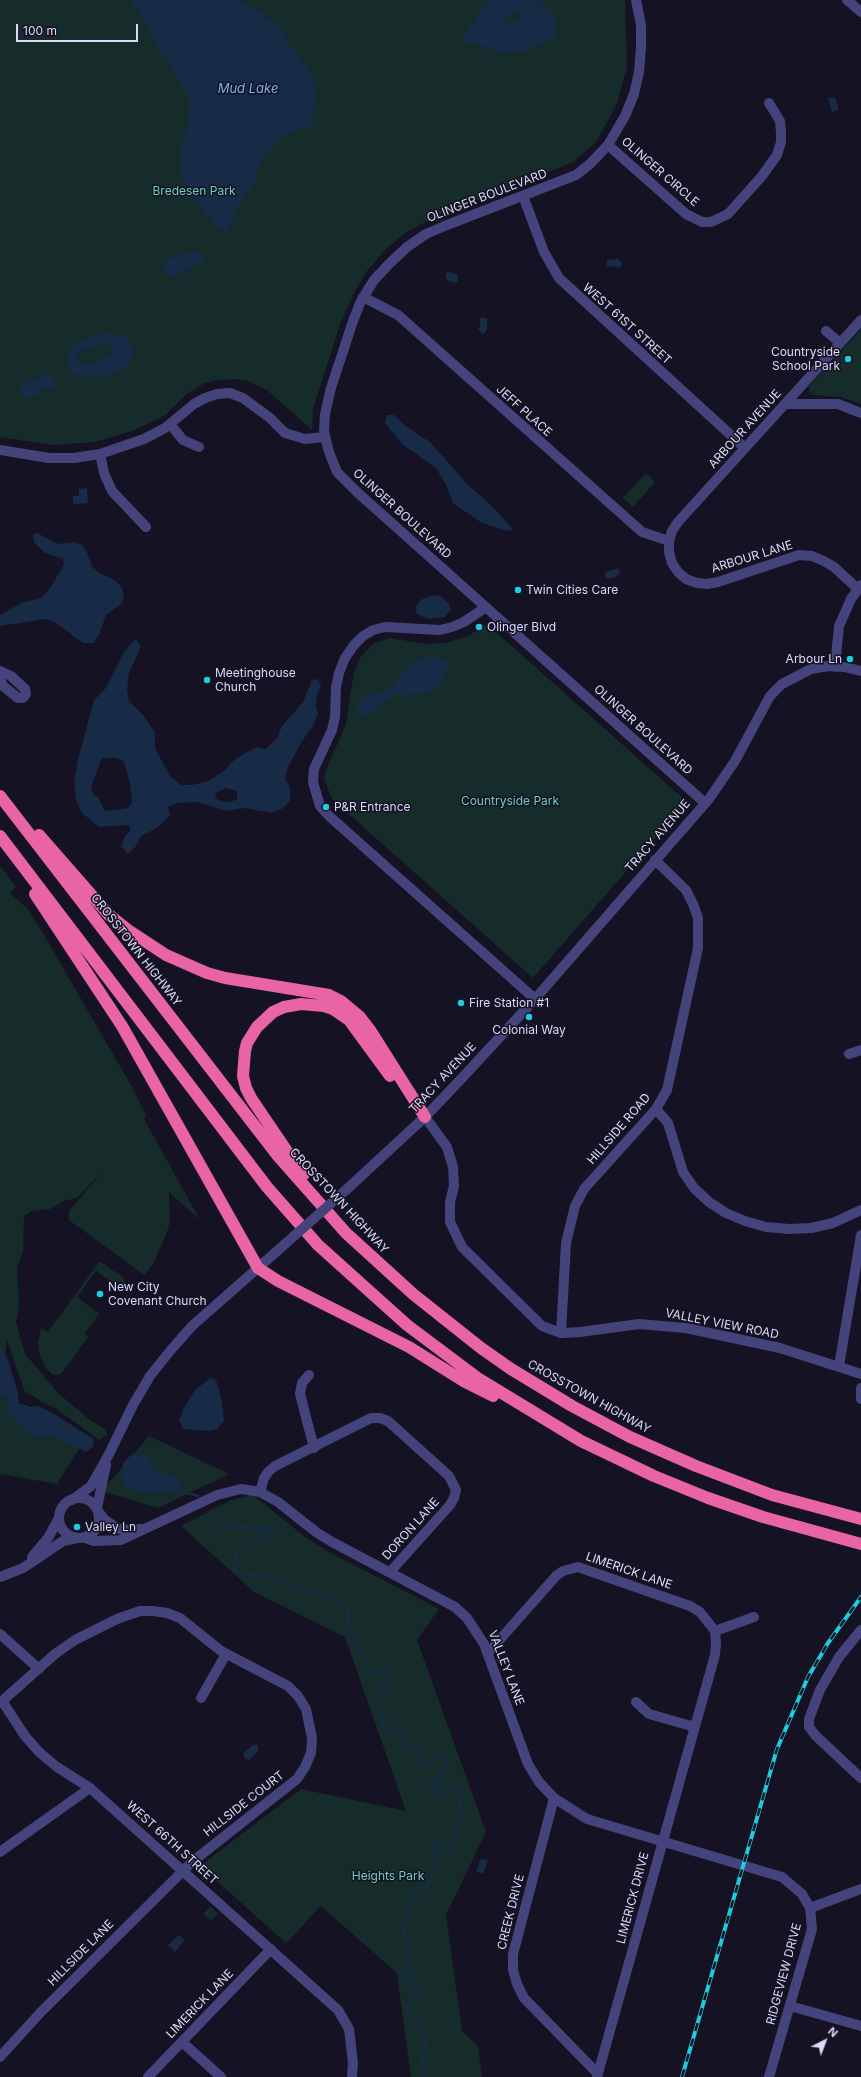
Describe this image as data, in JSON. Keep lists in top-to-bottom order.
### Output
{
  "streets": {
    "highway": ["CROSSTOWN HIGHWAY"],
    "street": [
      "OLINGER CIRCLE",
      "OLINGER BOULEVARD",
      "WEST 61ST STREET",
      "JEFF PLACE",
      "ARBOUR AVENUE",
      "ARBOUR LANE",
      "TRACY AVENUE",
      "HILLSIDE ROAD",
      "VALLEY VIEW ROAD",
      "DORON LANE",
      "LIMERICK LANE",
      "VALLEY LANE",
      "HILLSIDE COURT",
      "WEST 66TH STREET",
      "LIMERICK DRIVE",
      "CREEK DRIVE",
      "HILLSIDE LANE",
      "RIDGEVIEW DRIVE"
    ]
  },
  "crossings": [
    ["OLINGER CIRCLE", "OLINGER BOULEVARD"],
    ["OLINGER BOULEVARD", "WEST 61ST STREET"],
    ["OLINGER BOULEVARD", "JEFF PLACE"],
    ["OLINGER BOULEVARD", "TRACY AVENUE"],
    ["WEST 61ST STREET", "ARBOUR AVENUE"],
    ["JEFF PLACE", "ARBOUR AVENUE"],
    ["JEFF PLACE", "ARBOUR LANE"],
    ["ARBOUR AVENUE", "ARBOUR LANE"],
    ["ARBOUR LANE", "TRACY AVENUE"],
    ["TRACY AVENUE", "HILLSIDE ROAD"],
    ["TRACY AVENUE", "VALLEY VIEW ROAD"],
    ["TRACY AVENUE", "VALLEY LANE"],
    ["HILLSIDE ROAD", "VALLEY VIEW ROAD"],
    ["DORON LANE", "VALLEY LANE"],
    ["LIMERICK LANE", "VALLEY LANE"],
    ["LIMERICK LANE", "WEST 66TH STREET"],
    ["LIMERICK LANE", "LIMERICK DRIVE"],
    ["VALLEY LANE", "LIMERICK DRIVE"],
    ["VALLEY LANE", "CREEK DRIVE"],
    ["VALLEY LANE", "RIDGEVIEW DRIVE"],
    ["HILLSIDE COURT", "WEST 66TH STREET"],
    ["HILLSIDE COURT", "HILLSIDE LANE"],
    ["WEST 66TH STREET", "HILLSIDE LANE"],
    ["LIMERICK DRIVE", "CREEK DRIVE"]
  ],
  "water": ["Mud Lake"],
  "parks": ["Bredesen Park", "Countryside Park", "Heights Park"],
  "places": [
    "Countryside School Park",
    "Twin Cities Care",
    "Olinger Blvd",
    "Arbour Ln",
    "Meetinghouse Church",
    "P&R Entrance",
    "Fire Station #1",
    "Colonial Way",
    "New City Covenant Church",
    "Valley Ln"
  ],
  "scale_bar": "100 m",
  "north": "top right"
}
